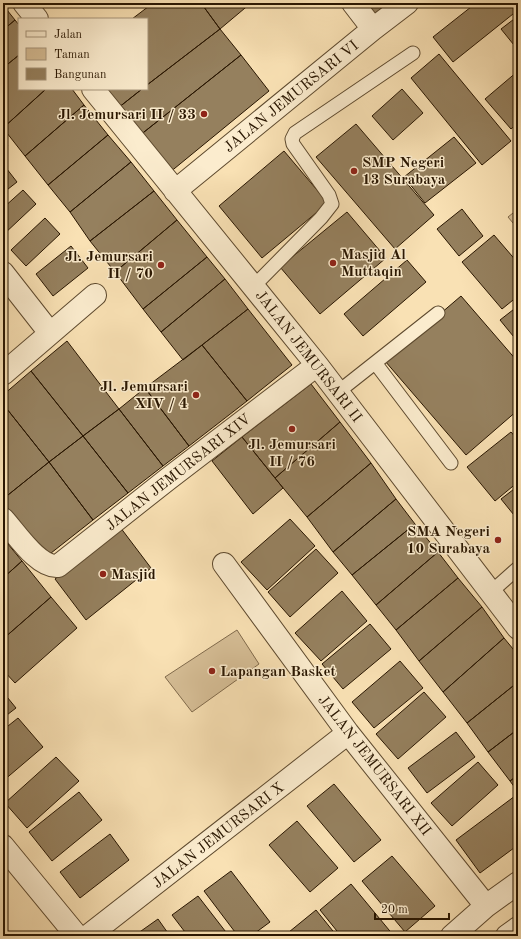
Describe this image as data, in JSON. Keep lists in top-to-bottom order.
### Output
{
  "streets": {
    "street": [
      "JALAN JEMURSARI VI",
      "JALAN JEMURSARI II",
      "JALAN JEMURSARI XIV",
      "JALAN JEMURSARI XII",
      "JALAN JEMURSARI X"
    ]
  },
  "crossings": [
    ["JALAN JEMURSARI VI", "JALAN JEMURSARI II"],
    ["JALAN JEMURSARI II", "JALAN JEMURSARI XIV"],
    ["JALAN JEMURSARI XII", "JALAN JEMURSARI X"]
  ],
  "places": [
    "Jl. Jemursari II / 33",
    "SMP Negeri 13 Surabaya",
    "Masjid Al Muttaqin",
    "Jl. Jemursari II / 70",
    "Jl. Jemursari XIV / 4",
    "Jl. Jemursari II / 76",
    "SMA Negeri 10 Surabaya",
    "Masjid",
    "Lapangan Basket"
  ],
  "legend": ["Jalan", "Taman", "Bangunan"],
  "scale_bar": "20 m"
}
